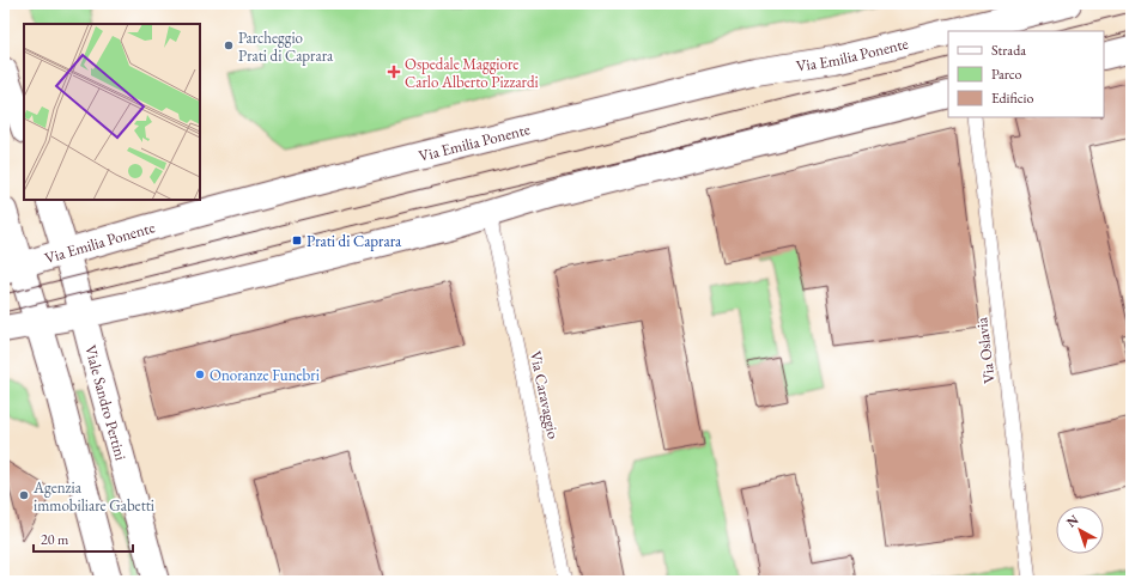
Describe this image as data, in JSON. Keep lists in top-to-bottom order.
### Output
{
  "streets": {
    "main road": ["Via Emilia Ponente", "Viale Sandro Pertini"],
    "lane": ["Via Oslavia", "Via Caravaggio"]
  },
  "crossings": [
    ["Via Emilia Ponente", "Viale Sandro Pertini"]
  ],
  "places": {
    "other": ["Parcheggio Prati di Caprara", "Onoranze Funebri", "Agenzia immobiliare Gabetti"],
    "health": ["Ospedale Maggiore Carlo Alberto Pizzardi"],
    "transit": ["Prati di Caprara"]
  },
  "legend": ["Strada", "Parco", "Edificio"],
  "scale_bar": "20 m",
  "north": "top left"
}
